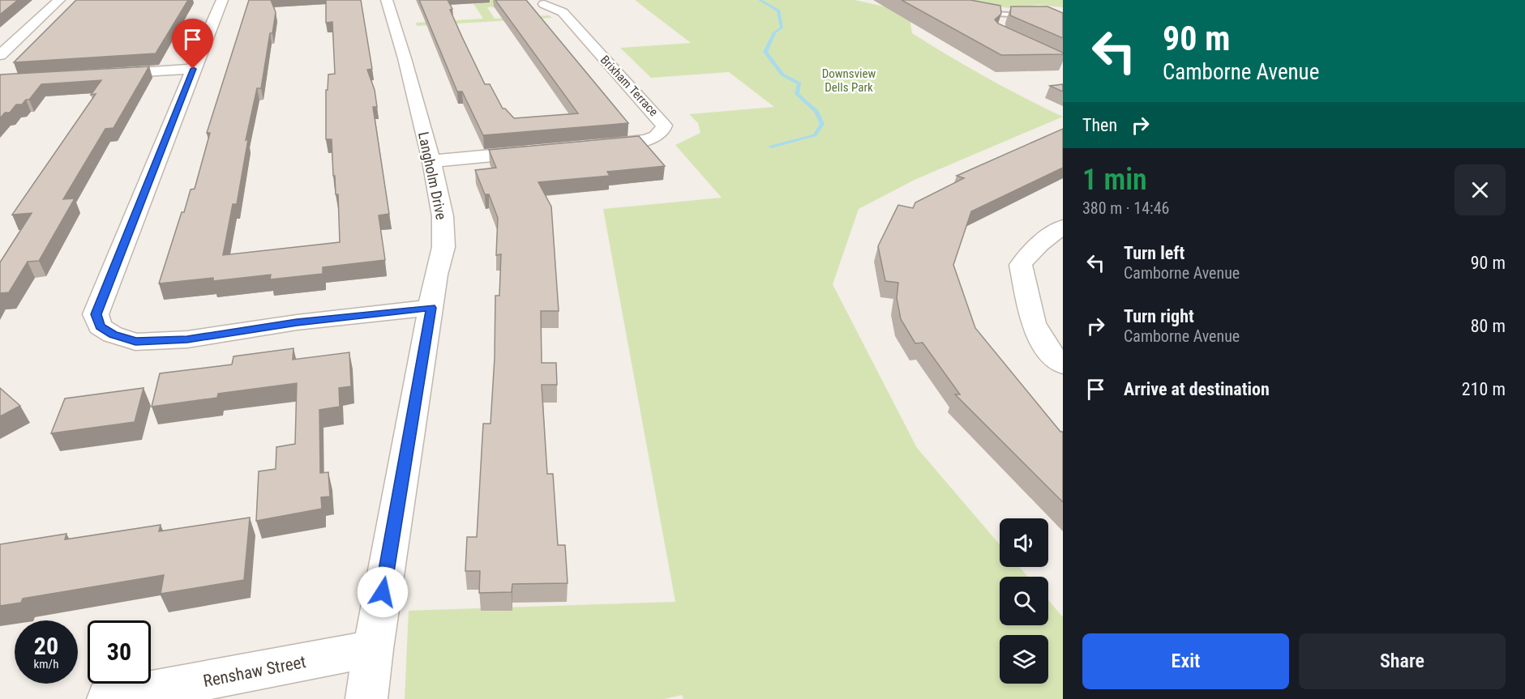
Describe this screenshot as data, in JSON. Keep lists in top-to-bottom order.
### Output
{
  "streets": {
    "street": ["Brixham Terrace", "Langholm Drive", "Renshaw Street"]
  },
  "crossings": [
    ["Langholm Drive", "Renshaw Street"]
  ],
  "parks": ["Downsview Dells Park"],
  "page": {
    "turn": ["90 m", "Camborne Avenue"],
    "then": "Then",
    "heading": ["1 min", "380 m · 14:46"],
    "list": [
      {
        "name": "Turn left",
        "note": "Camborne Avenue",
        "value": "90 m"
      },
      {
        "name": "Turn right",
        "note": "Camborne Avenue",
        "value": "80 m"
      },
      {
        "name": "Arrive at destination",
        "value": "210 m"
      }
    ],
    "speed": "20 km/h",
    "limit": "30",
    "buttons": ["Exit", "Share"]
  }
}
